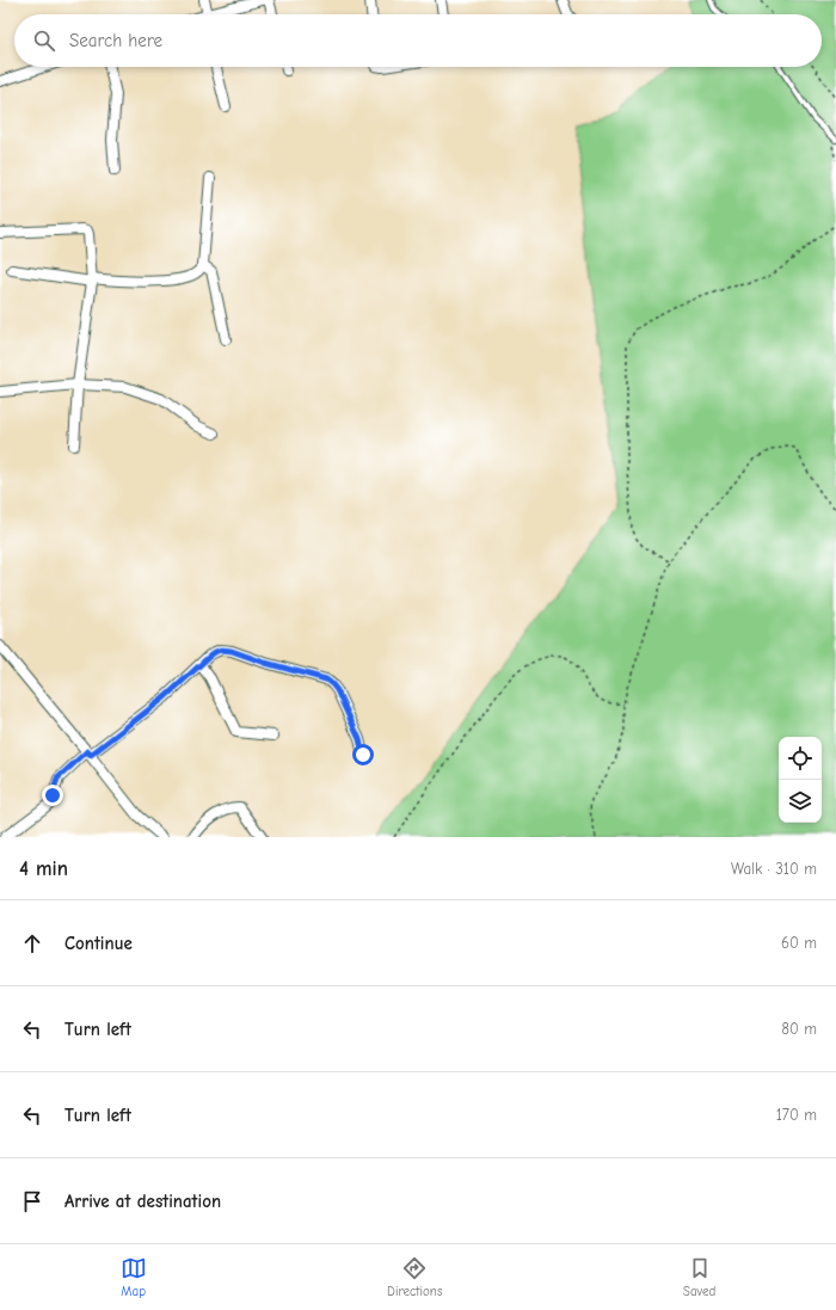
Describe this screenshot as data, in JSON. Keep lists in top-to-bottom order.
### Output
{
  "page": {
    "search": "Search here",
    "heading": ["4 min", "Walk · 310 m"],
    "list": [
      ["Continue", "60 m"],
      ["Turn left", "80 m"],
      ["Turn left", "170 m"],
      "Arrive at destination"
    ],
    "nav": ["Map", "Directions", "Saved"]
  }
}
